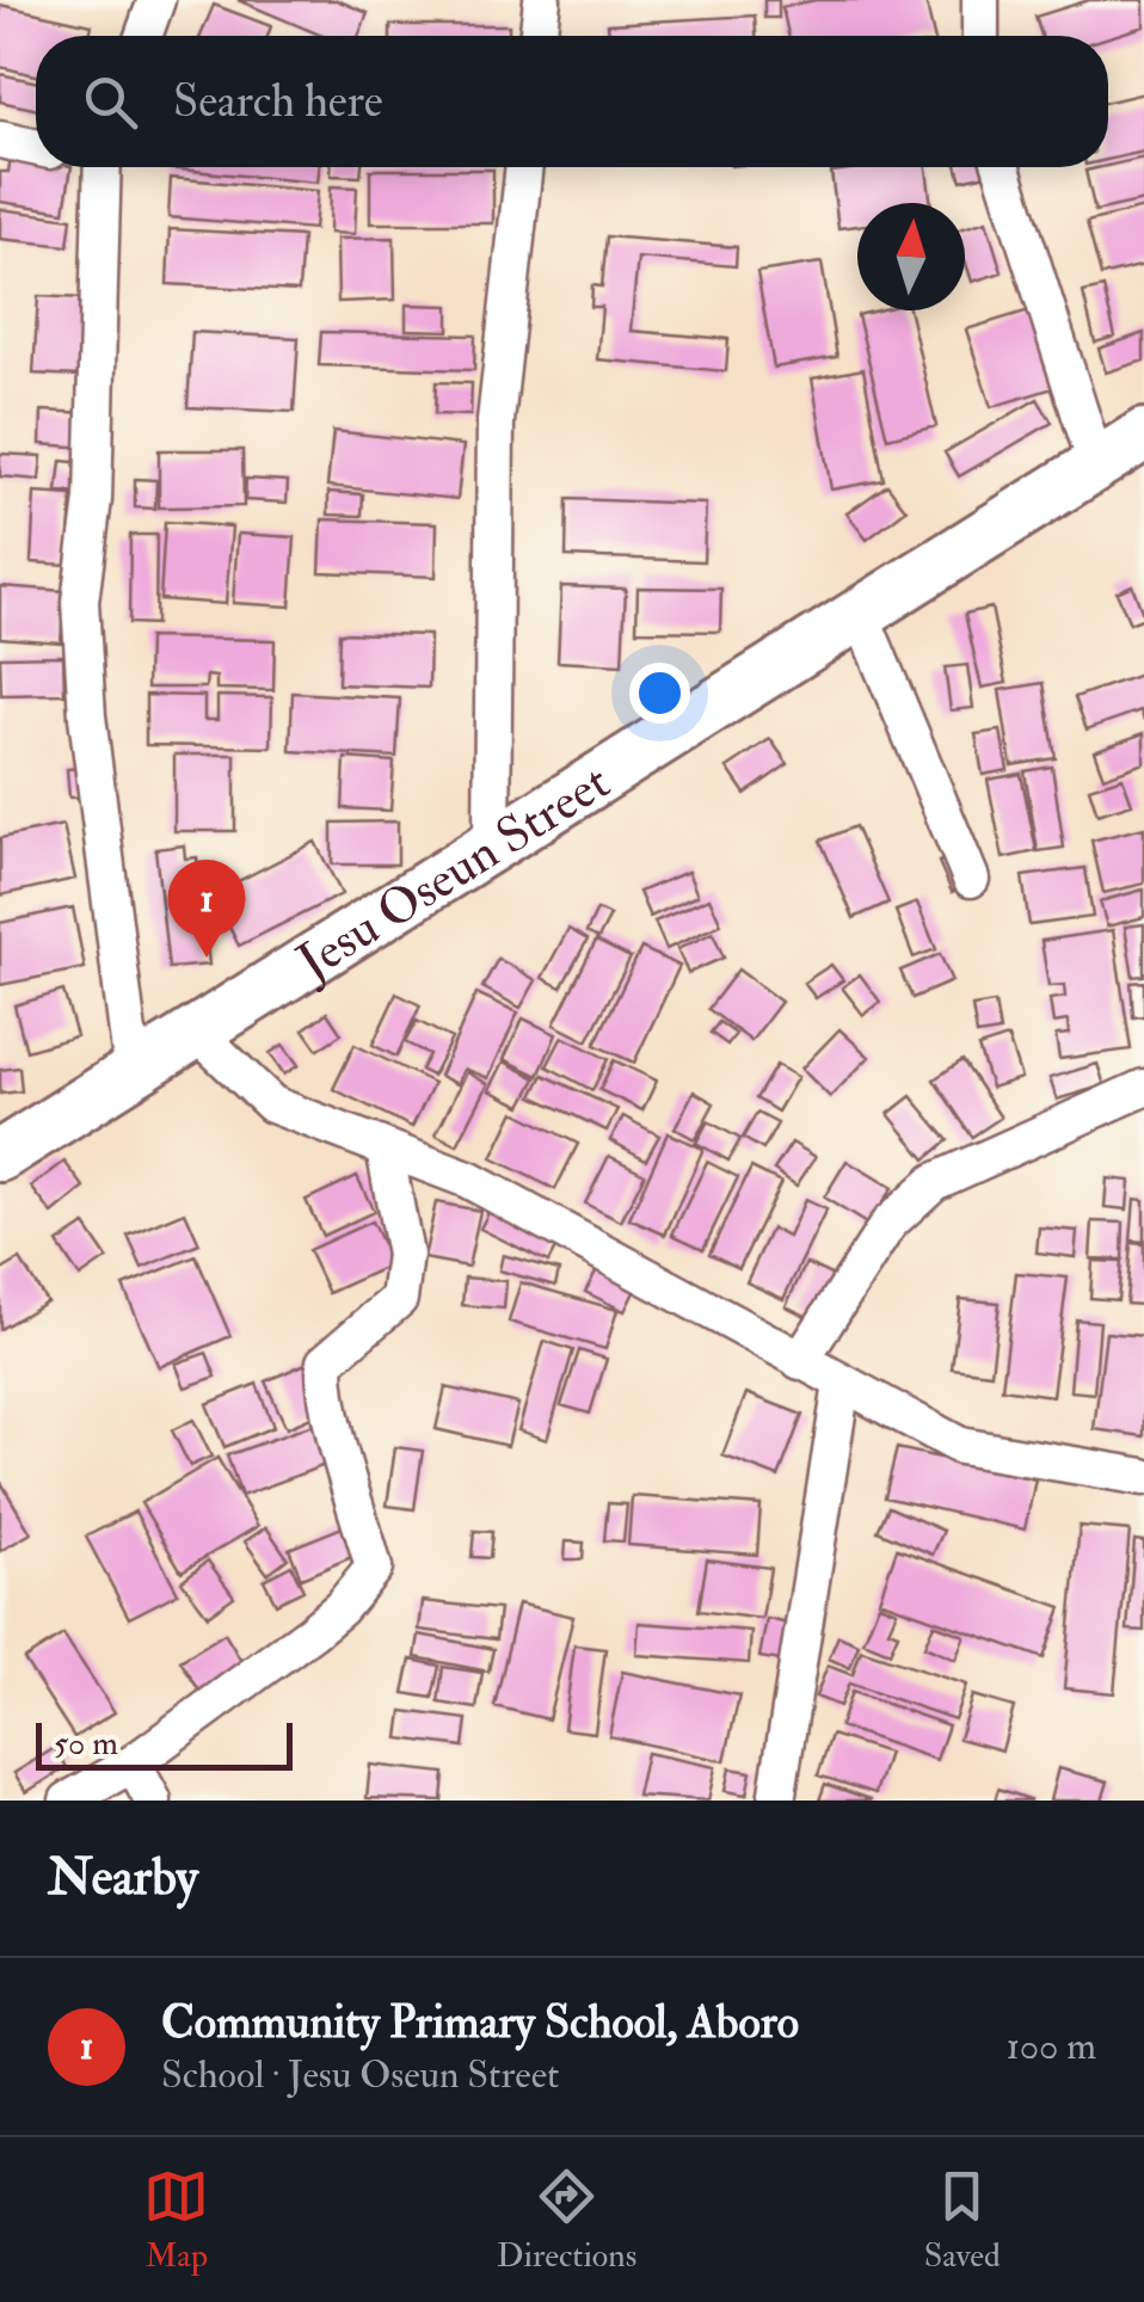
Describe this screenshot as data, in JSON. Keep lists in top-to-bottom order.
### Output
{
  "streets": {
    "main road": ["Jesu Oseun Street"]
  },
  "scale_bar": "50 m",
  "north": "top",
  "page": {
    "search": "Search here",
    "pins": "1",
    "scale": "50 m",
    "heading": "Nearby",
    "list": [
      {
        "mark": "1",
        "name": "Community Primary School, Aboro",
        "note": "School · Jesu Oseun Street",
        "value": "100 m"
      }
    ],
    "nav": ["Map", "Directions", "Saved"]
  }
}
